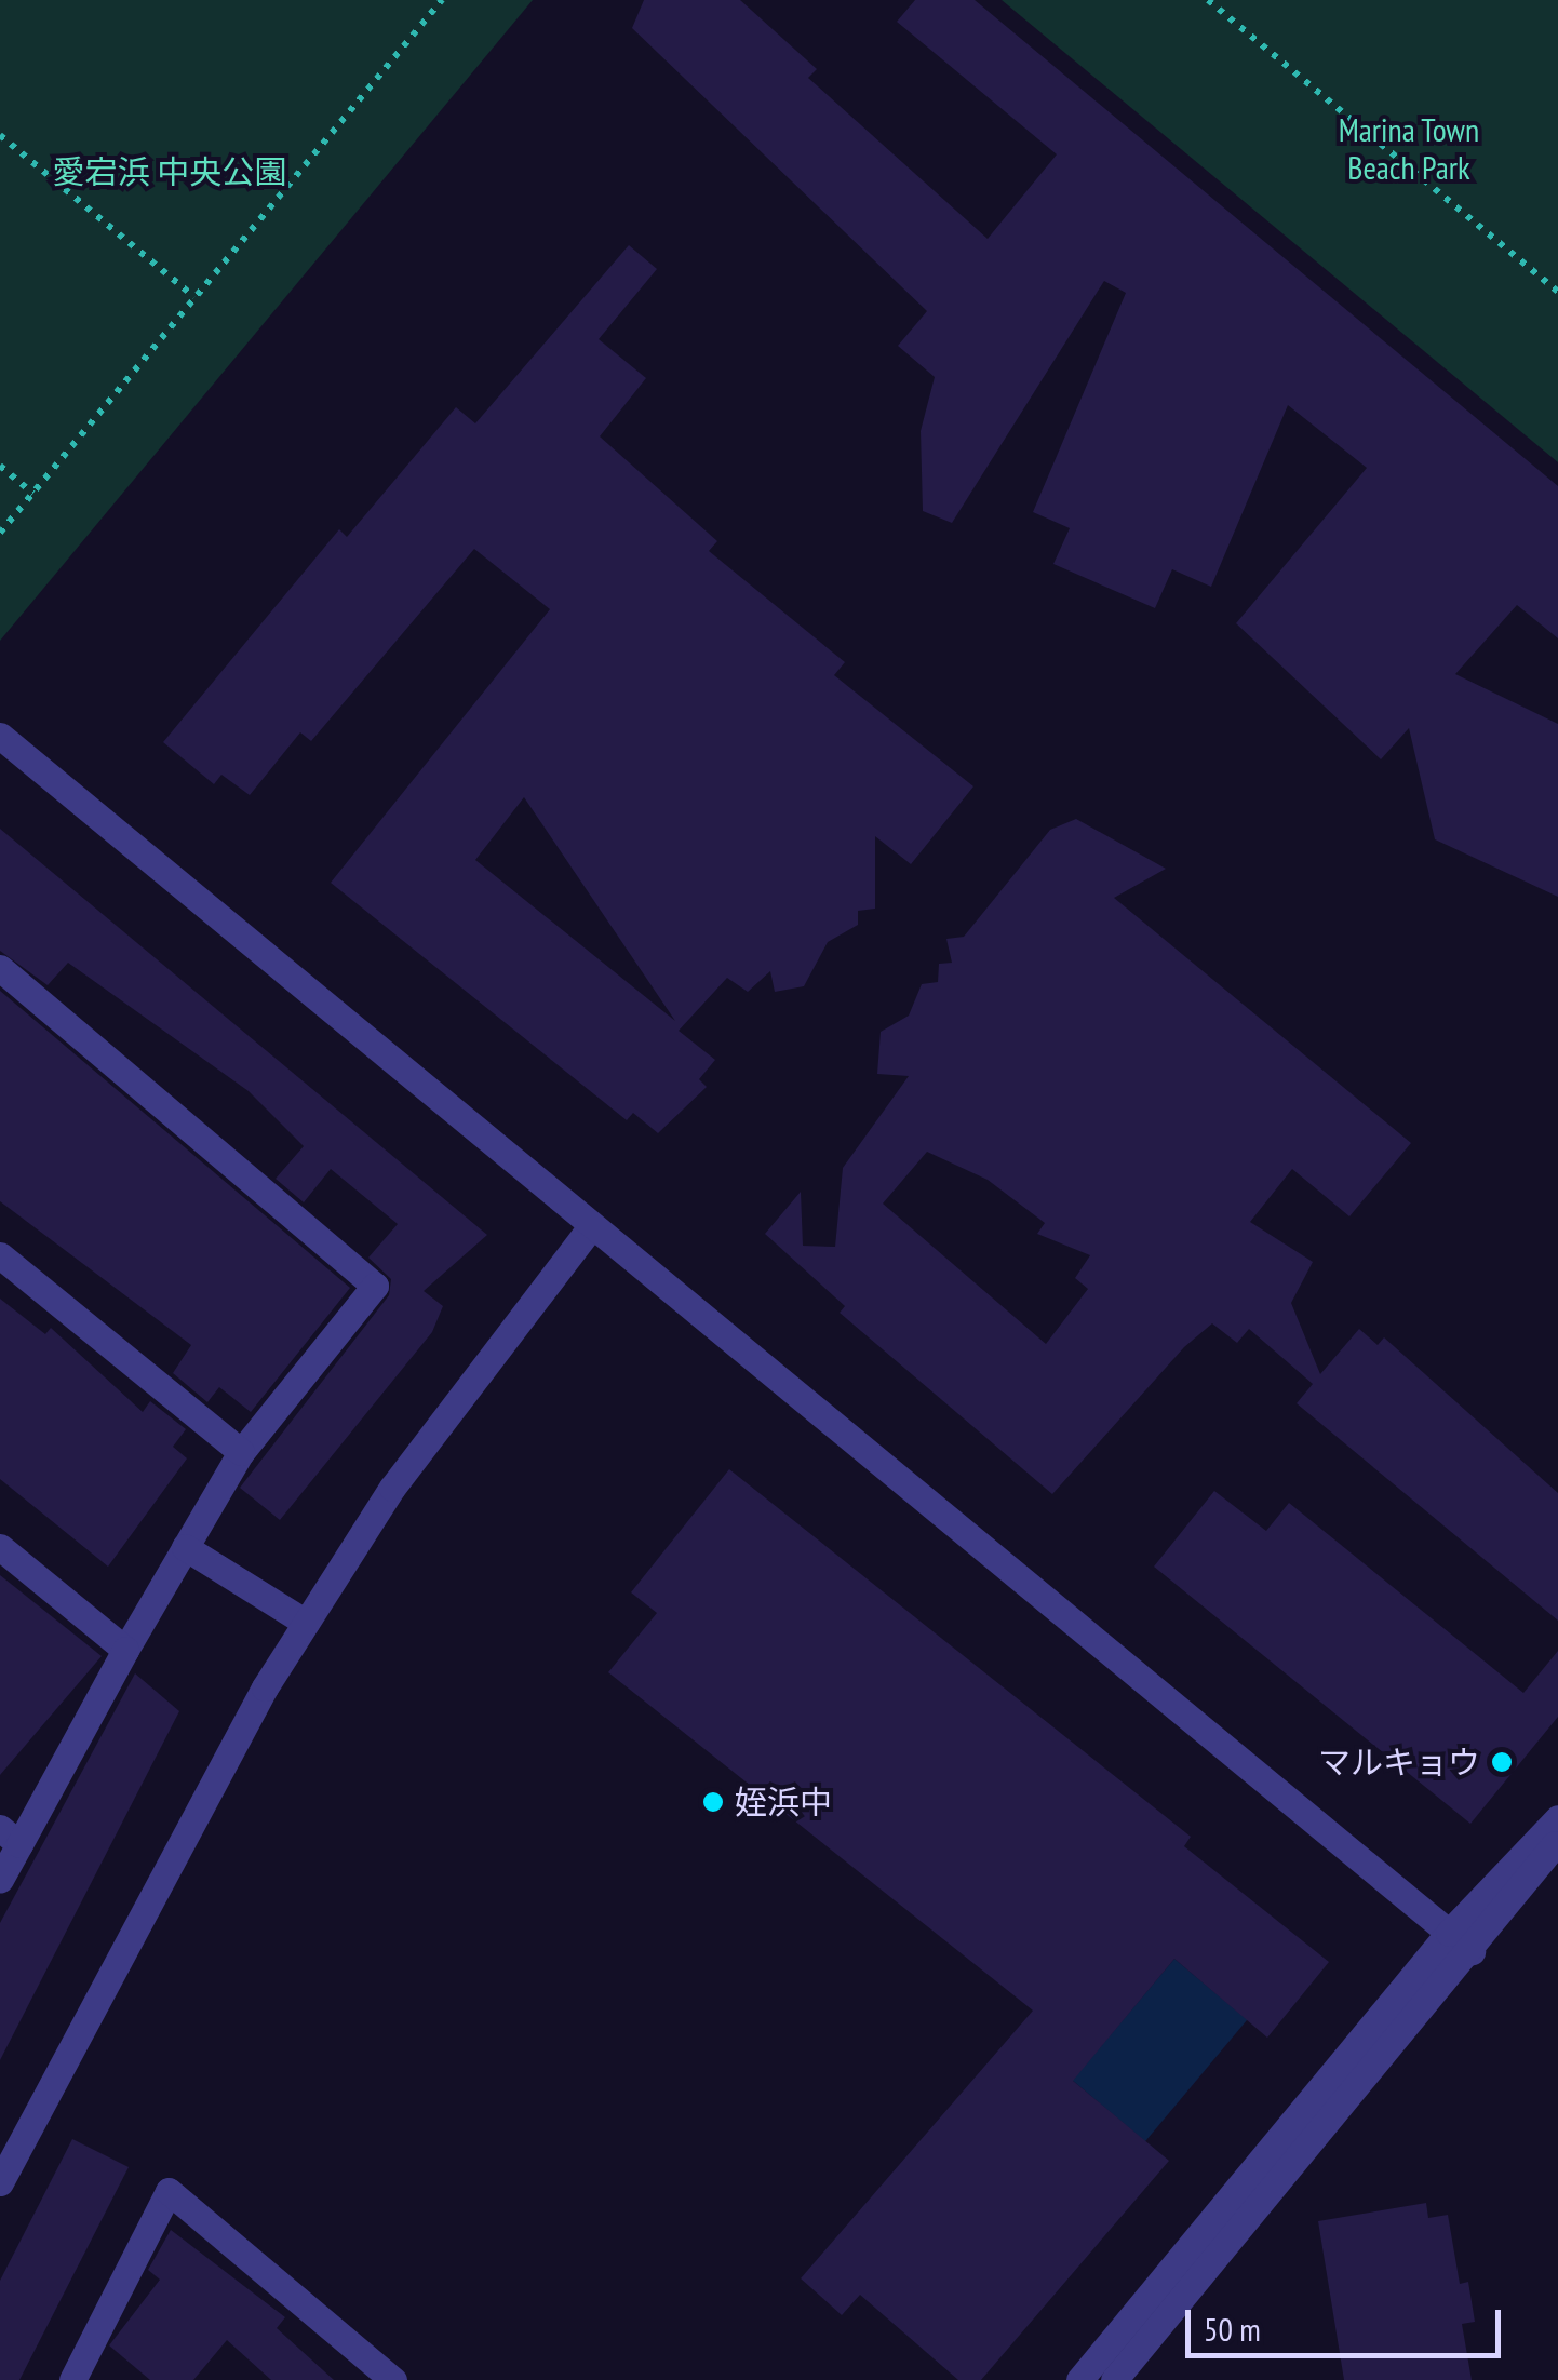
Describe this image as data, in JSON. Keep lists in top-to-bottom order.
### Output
{
  "parks": ["Marina Town Beach Park", "愛宕浜 中央公園"],
  "places": ["マルキョウ", "姪浜中"],
  "scale_bar": "50 m"
}
